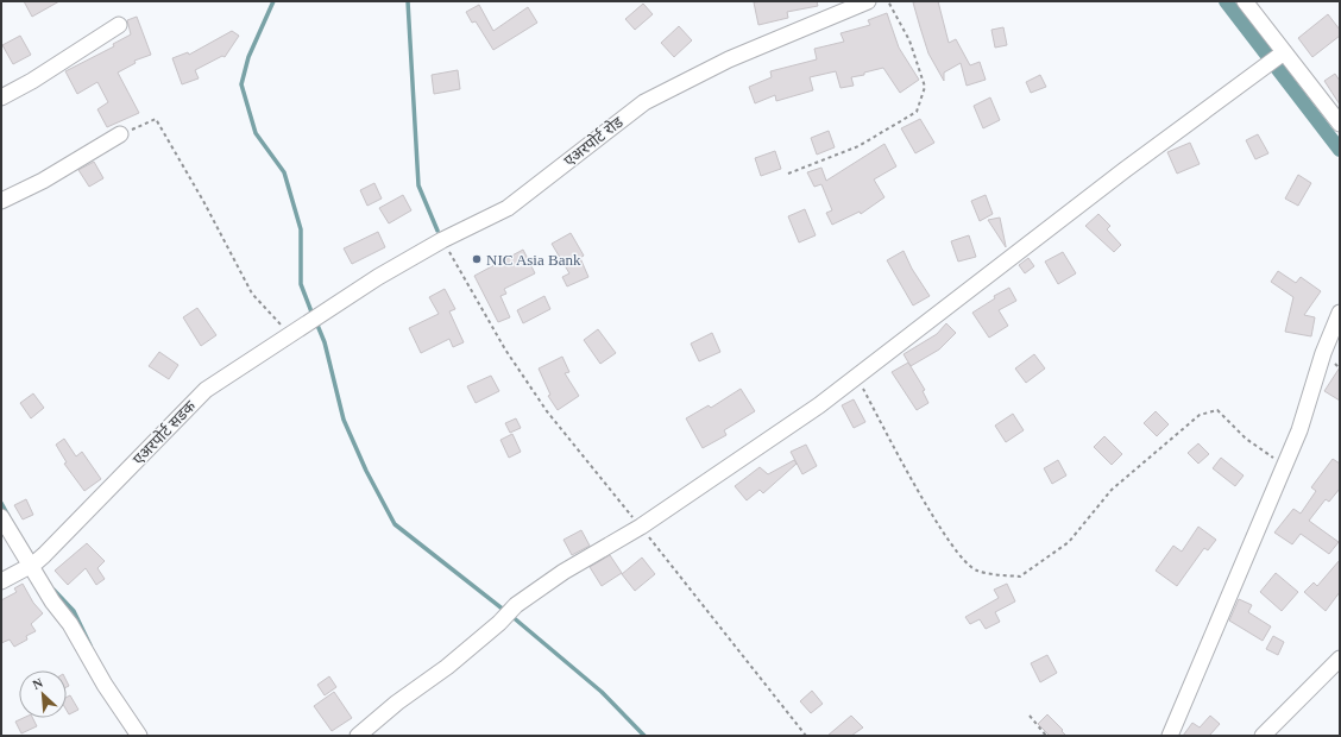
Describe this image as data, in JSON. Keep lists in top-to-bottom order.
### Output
{
  "streets": {
    "street": ["एअरपोर्ट रोड", "एअरपोर्ट सडक"]
  },
  "crossings": [
    ["एअरपोर्ट रोड", "एअरपोर्ट सडक"]
  ],
  "places": ["NIC Asia Bank"],
  "north": "top left"
}
